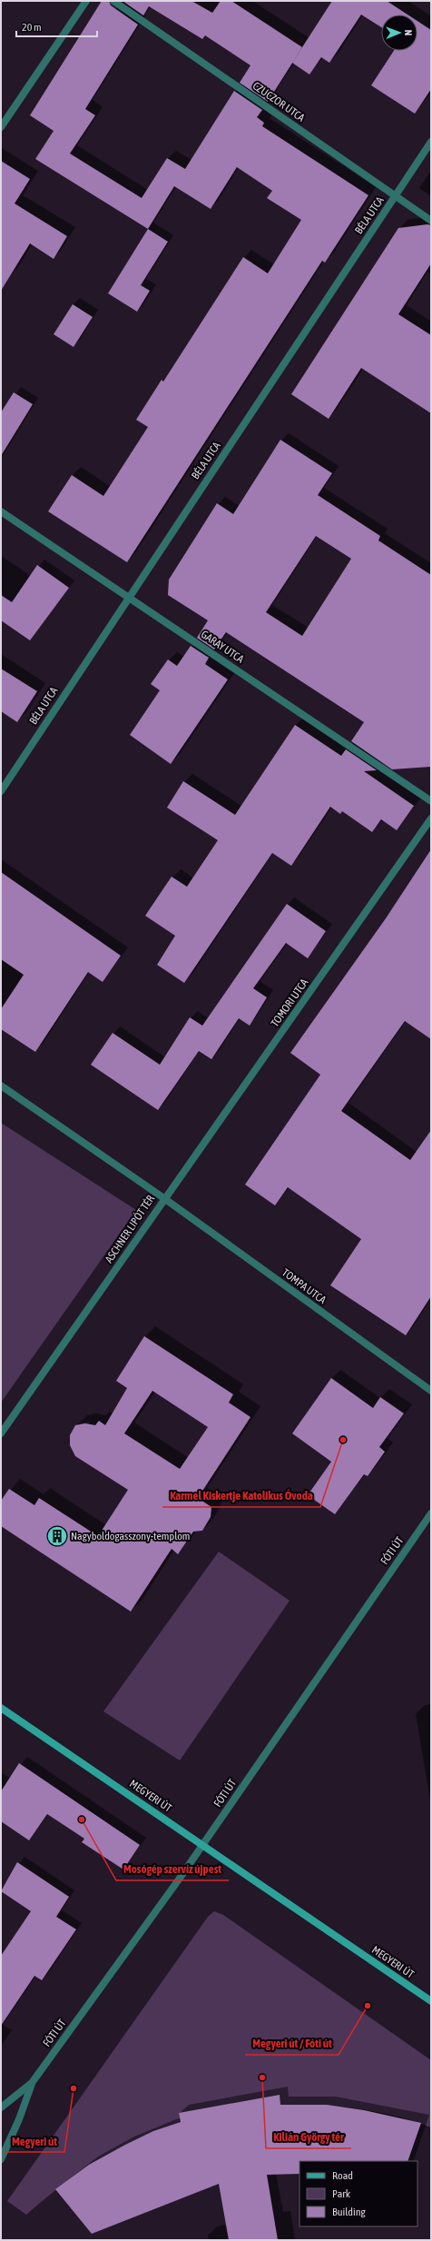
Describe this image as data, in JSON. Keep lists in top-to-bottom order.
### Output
{
  "streets": {
    "main road": ["MEGYERI ÚT"],
    "street": [
      "CZUCZOR UTCA",
      "BÉLA UTCA",
      "GARAY UTCA",
      "TOMORI UTCA",
      "ASCHNER LIPÓT TÉR",
      "TOMPA UTCA",
      "FÓTI ÚT"
    ]
  },
  "crossings": [
    ["CZUCZOR UTCA", "BÉLA UTCA"],
    ["BÉLA UTCA", "GARAY UTCA"],
    ["TOMORI UTCA", "ASCHNER LIPÓT TÉR"],
    ["TOMORI UTCA", "TOMPA UTCA"],
    ["ASCHNER LIPÓT TÉR", "TOMPA UTCA"],
    ["FÓTI ÚT", "MEGYERI ÚT"]
  ],
  "places": {
    "other": [
      "Karmel Kiskertje Katolikus Óvoda",
      "Mosógép szervíz újpest",
      "Megyeri út / Fóti út",
      "Kilián György tér",
      "Megyeri út"
    ],
    "building": ["Nagyboldogasszony-templom"]
  },
  "legend": ["Road", "Park", "Building"],
  "scale_bar": "20 m",
  "north": "right"
}
